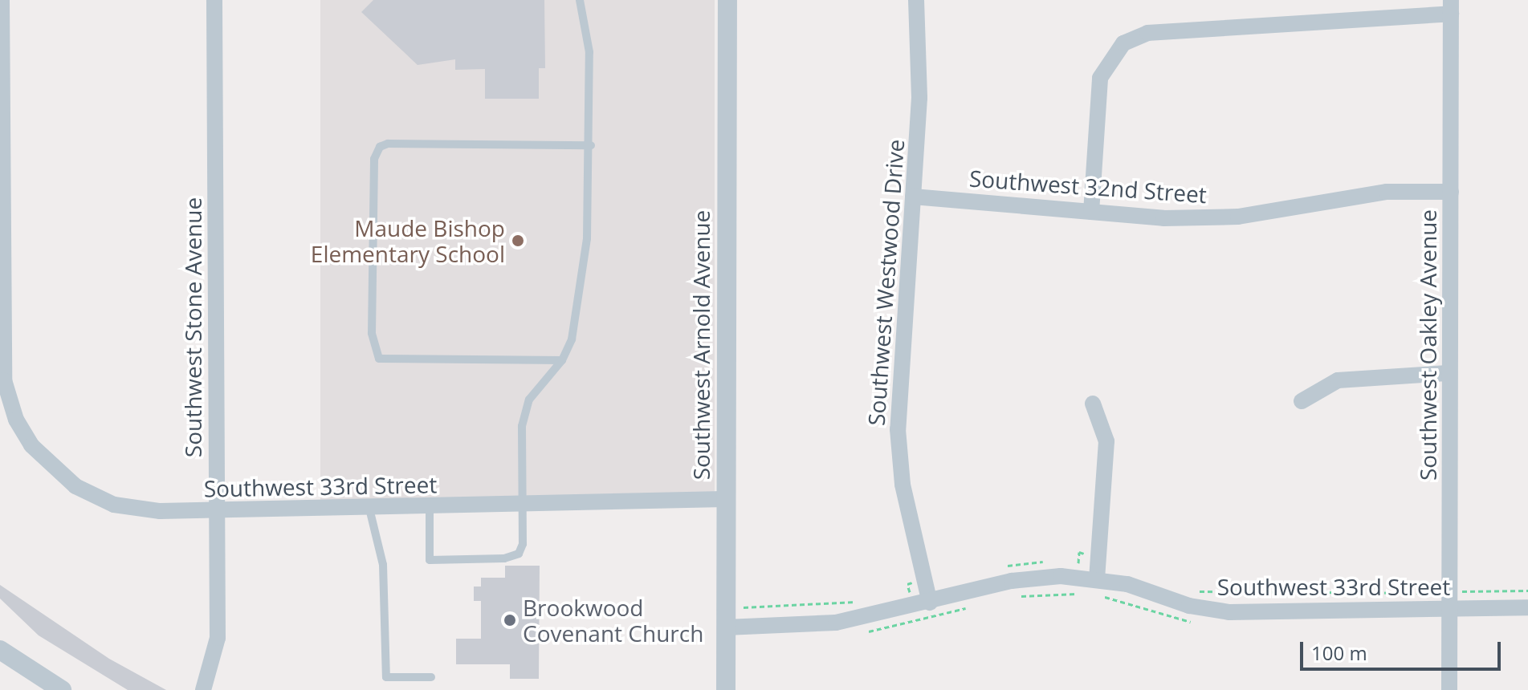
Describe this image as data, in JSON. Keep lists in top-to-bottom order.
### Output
{
  "streets": {
    "street": [
      "Southwest 32nd Street",
      "Southwest Westwood Drive",
      "Southwest Stone Avenue",
      "Southwest Arnold Avenue",
      "Southwest Oakley Avenue",
      "Southwest 33rd Street"
    ]
  },
  "crossings": [
    ["Southwest 32nd Street", "Southwest Westwood Drive"],
    ["Southwest 32nd Street", "Southwest Oakley Avenue"],
    ["Southwest Westwood Drive", "Southwest 33rd Street"],
    ["Southwest Stone Avenue", "Southwest 33rd Street"],
    ["Southwest Arnold Avenue", "Southwest 33rd Street"],
    ["Southwest Oakley Avenue", "Southwest 33rd Street"]
  ],
  "places": ["Maude Bishop Elementary School", "Brookwood Covenant Church"],
  "scale_bar": "100 m"
}
